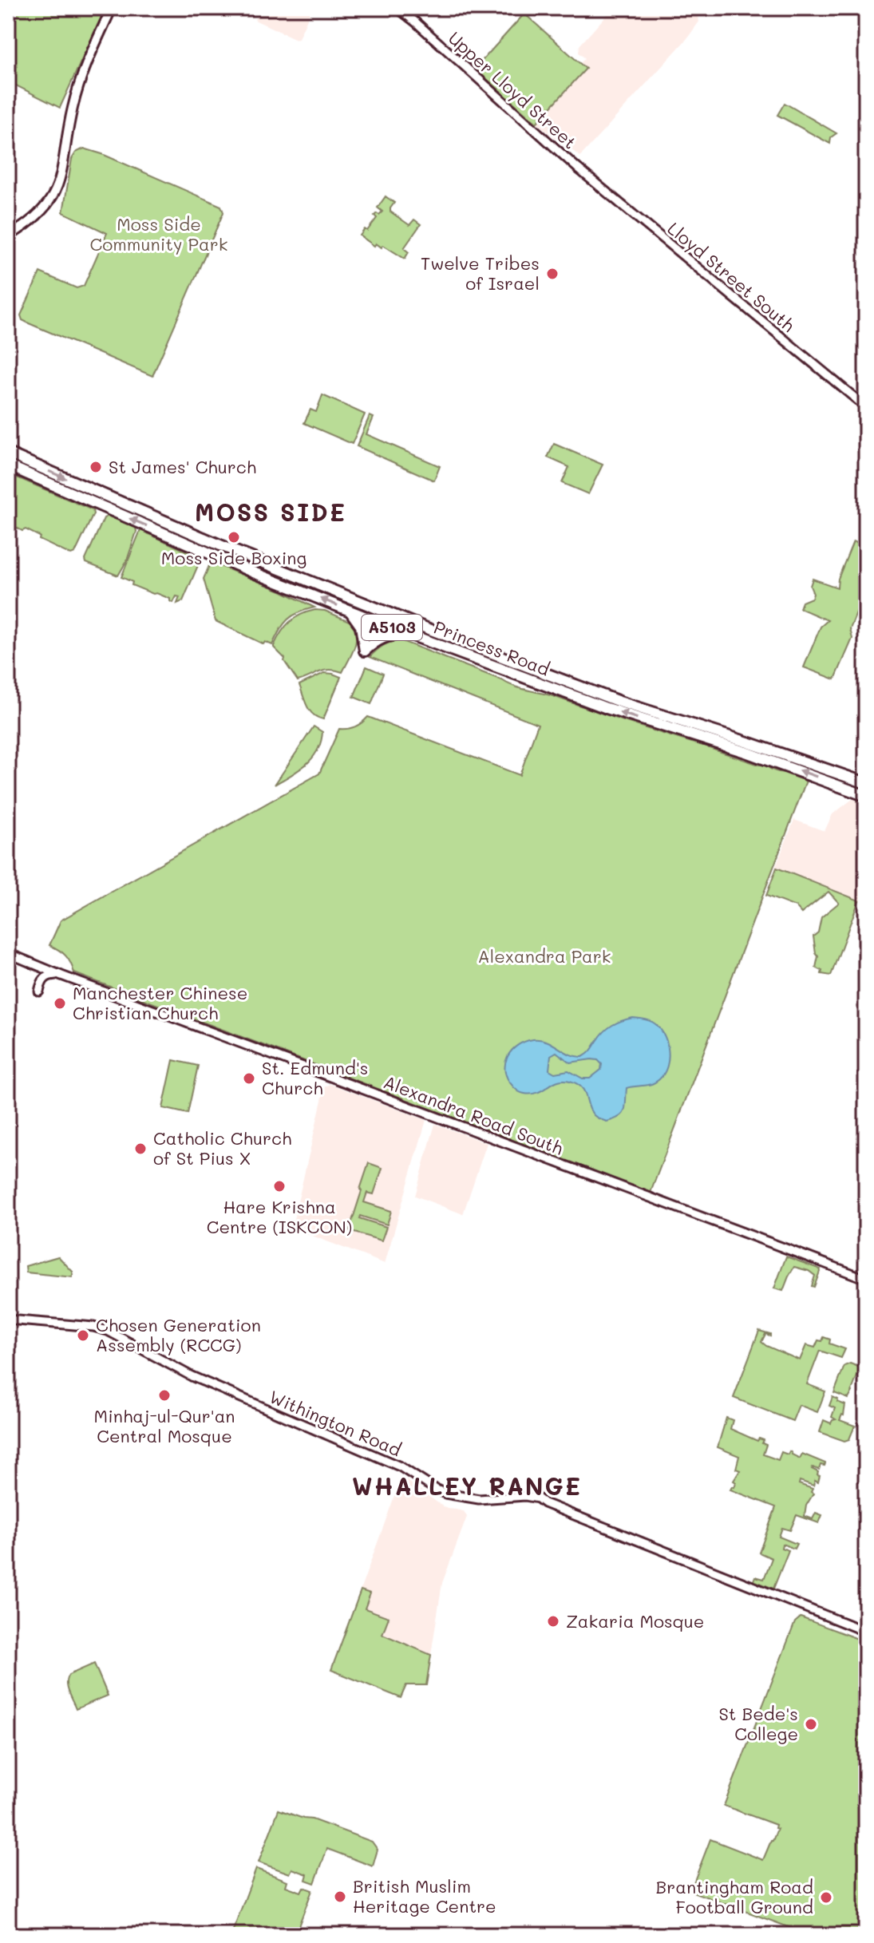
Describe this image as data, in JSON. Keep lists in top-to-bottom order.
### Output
{
  "streets": {
    "highway": ["A5103", "Princess Road"],
    "street": [
      "Upper Lloyd Street",
      "Lloyd Street South",
      "Alexandra Road South",
      "Withington Road"
    ]
  },
  "crossings": [
    ["Upper Lloyd Street", "Lloyd Street South"]
  ],
  "districts": ["MOSS SIDE", "WHALLEY RANGE"],
  "parks": ["Moss Side Community Park", "Alexandra Park"],
  "places": [
    "Twelve Tribes of Israel",
    "St James' Church",
    "Moss Side Boxing",
    "Manchester Chinese Christian Church",
    "St. Edmund's Church",
    "Catholic Church of St Pius X",
    "Hare Krishna Centre (ISKCON)",
    "Chosen Generation Assembly (RCCG)",
    "Minhaj-ul-Qur'an Central Mosque",
    "Zakaria Mosque",
    "St Bede's College",
    "British Muslim Heritage Centre",
    "Brantingham Road Football Ground"
  ]
}
